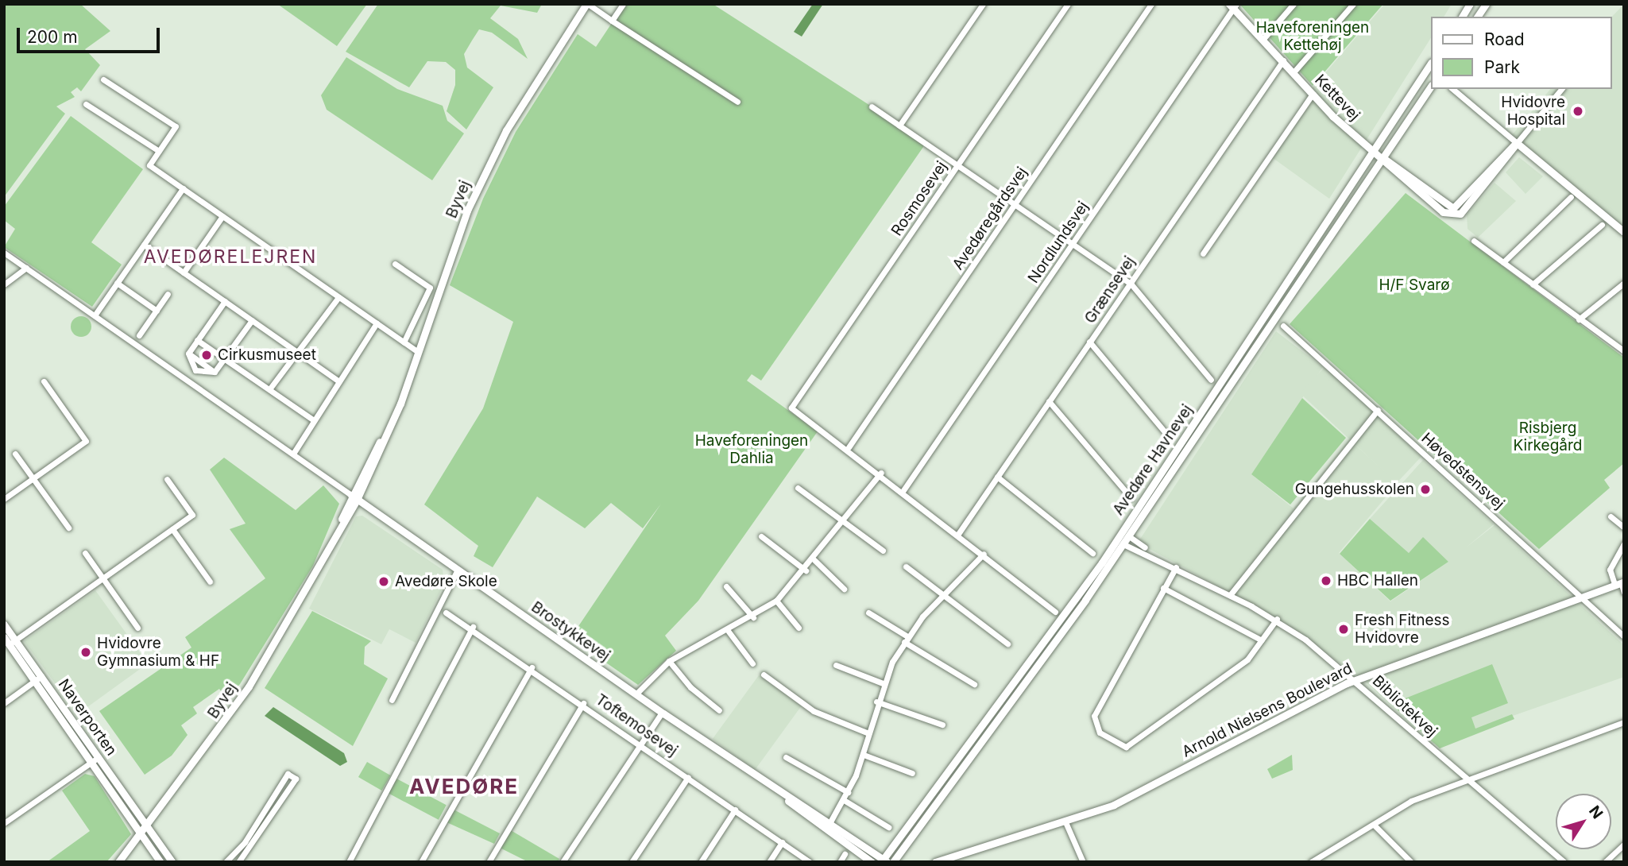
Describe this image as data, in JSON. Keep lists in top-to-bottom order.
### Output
{
  "streets": {
    "street": [
      "Kettevej",
      "Rosmosevej",
      "Byvej",
      "Avedøregårdsvej",
      "Nordlundsvej",
      "Grænsevej",
      "Avedøre Havnevej",
      "Høvedstensvej",
      "Brostykkevej",
      "Bibliotekvej",
      "Arnold Nielsens Boulevard",
      "Naverporten",
      "Toftemosevej"
    ]
  },
  "crossings": [
    ["Kettevej", "Nordlundsvej"],
    ["Kettevej", "Grænsevej"],
    ["Kettevej", "Avedøre Havnevej"],
    ["Rosmosevej", "Avedøregårdsvej"],
    ["Byvej", "Brostykkevej"],
    ["Byvej", "Naverporten"],
    ["Avedøre Havnevej", "Brostykkevej"],
    ["Avedøre Havnevej", "Bibliotekvej"],
    ["Høvedstensvej", "Arnold Nielsens Boulevard"],
    ["Bibliotekvej", "Arnold Nielsens Boulevard"]
  ],
  "districts": ["AVEDØRELEJREN", "AVEDØRE"],
  "parks": [
    "Haveforeningen Kettehøj",
    "H/F Svarø",
    "Risbjerg Kirkegård",
    "Haveforeningen Dahlia"
  ],
  "places": [
    "Hvidovre Hospital",
    "Cirkusmuseet",
    "Gungehusskolen",
    "HBC Hallen",
    "Avedøre Skole",
    "Fresh Fitness Hvidovre",
    "Hvidovre Gymnasium & HF"
  ],
  "legend": ["Road", "Park"],
  "scale_bar": "200 m",
  "north": "top right"
}
